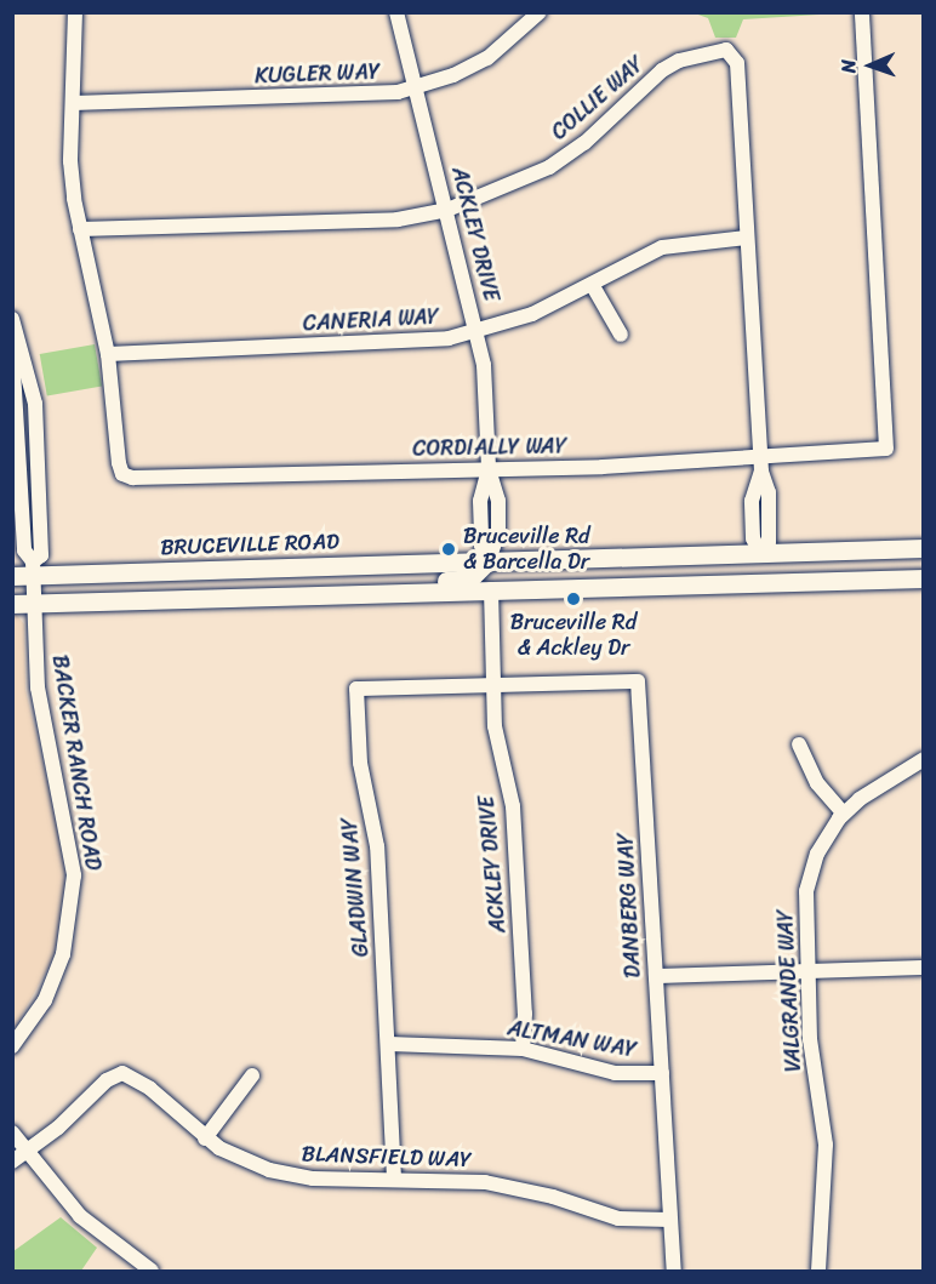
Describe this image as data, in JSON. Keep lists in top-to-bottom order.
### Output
{
  "streets": {
    "main road": ["BRUCEVILLE ROAD"],
    "street": [
      "KUGLER WAY",
      "COLLIE WAY",
      "ACKLEY DRIVE",
      "CANERIA WAY",
      "CORDIALLY WAY",
      "BACKER RANCH ROAD",
      "GLADWIN WAY",
      "DANBERG WAY",
      "VALGRANDE WAY",
      "ALTMAN WAY",
      "BLANSFIELD WAY"
    ]
  },
  "crossings": [
    ["KUGLER WAY", "ACKLEY DRIVE"],
    ["KUGLER WAY", "CORDIALLY WAY"],
    ["COLLIE WAY", "ACKLEY DRIVE"],
    ["COLLIE WAY", "CANERIA WAY"],
    ["COLLIE WAY", "CORDIALLY WAY"],
    ["COLLIE WAY", "BRUCEVILLE ROAD"],
    ["ACKLEY DRIVE", "CANERIA WAY"],
    ["ACKLEY DRIVE", "CORDIALLY WAY"],
    ["ACKLEY DRIVE", "BRUCEVILLE ROAD"],
    ["ACKLEY DRIVE", "GLADWIN WAY"],
    ["ACKLEY DRIVE", "DANBERG WAY"],
    ["ACKLEY DRIVE", "ALTMAN WAY"],
    ["CANERIA WAY", "CORDIALLY WAY"],
    ["BRUCEVILLE ROAD", "BACKER RANCH ROAD"],
    ["GLADWIN WAY", "DANBERG WAY"],
    ["GLADWIN WAY", "ALTMAN WAY"],
    ["GLADWIN WAY", "BLANSFIELD WAY"],
    ["DANBERG WAY", "ALTMAN WAY"],
    ["DANBERG WAY", "BLANSFIELD WAY"]
  ],
  "places": ["Bruceville Rd & Barcella Dr", "Bruceville Rd & Ackley Dr"],
  "north": "left"
}
